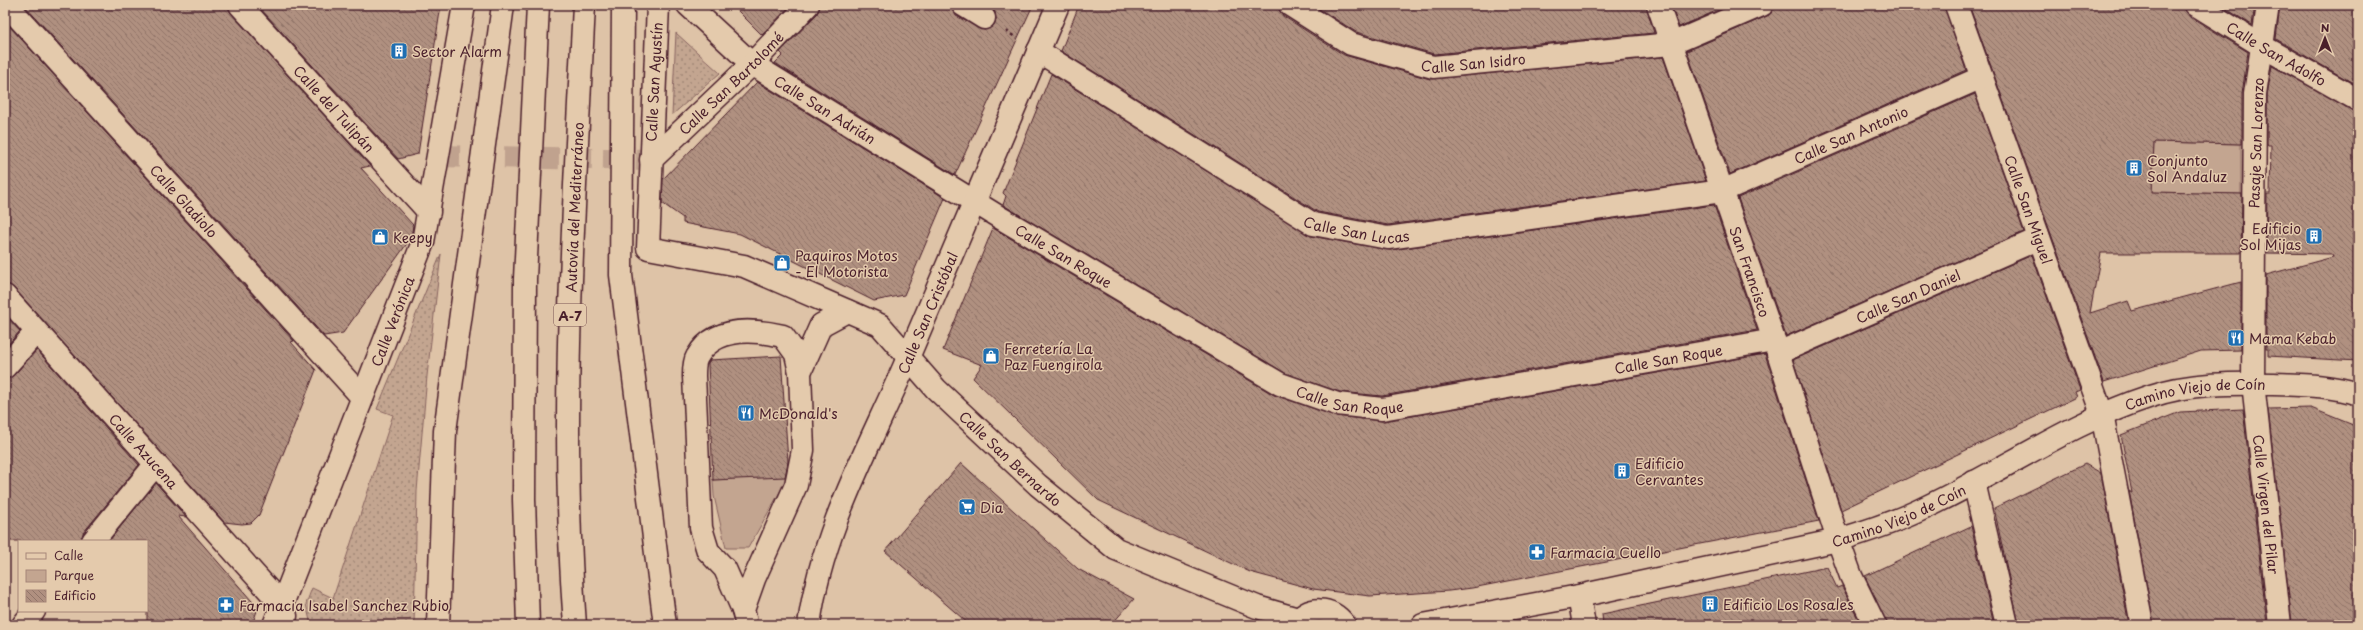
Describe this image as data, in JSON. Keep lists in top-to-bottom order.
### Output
{
  "streets": {
    "main road": [
      "Calle San Adolfo",
      "Calle San Isidro",
      "Calle San Agustín",
      "Calle San Bartolomé",
      "Calle del Tulipán",
      "Calle San Adrián",
      "Calle San Antonio",
      "Pasaje San Lorenzo",
      "Calle Gladiolo",
      "Autovía del Mediterráneo",
      "Calle San Miguel",
      "Calle San Lucas",
      "Calle San Roque",
      "San Francisco",
      "Calle San Daniel",
      "Calle San Cristóbal",
      "A-7",
      "Calle Verónica",
      "Camino Viejo de Coín",
      "Calle Azucena",
      "Calle San Bernardo",
      "Calle Virgen del Pilar"
    ]
  },
  "crossings": [
    ["Calle San Adolfo", "Pasaje San Lorenzo"],
    ["Calle San Isidro", "San Francisco"],
    ["Calle San Agustín", "Calle San Bartolomé"],
    ["Calle San Agustín", "Calle San Bernardo"],
    ["Calle San Bartolomé", "Calle San Adrián"],
    ["Calle del Tulipán", "Calle Verónica"],
    ["Calle San Adrián", "Calle San Roque"],
    ["Calle San Adrián", "Calle San Cristóbal"],
    ["Calle San Antonio", "Calle San Miguel"],
    ["Calle San Antonio", "Calle San Lucas"],
    ["Calle San Antonio", "San Francisco"],
    ["Pasaje San Lorenzo", "Camino Viejo de Coín"],
    ["Pasaje San Lorenzo", "Calle Virgen del Pilar"],
    ["Calle Gladiolo", "Calle Verónica"],
    ["Calle San Miguel", "Calle San Daniel"],
    ["Calle San Miguel", "Camino Viejo de Coín"],
    ["Calle San Lucas", "San Francisco"],
    ["Calle San Lucas", "Calle San Cristóbal"],
    ["Calle San Roque", "San Francisco"],
    ["Calle San Roque", "Calle San Daniel"],
    ["Calle San Roque", "Calle San Cristóbal"],
    ["San Francisco", "Calle San Daniel"],
    ["San Francisco", "Camino Viejo de Coín"],
    ["Calle San Cristóbal", "Calle San Bernardo"],
    ["Calle Verónica", "Calle Azucena"],
    ["Camino Viejo de Coín", "Calle Virgen del Pilar"]
  ],
  "places": {
    "building": [
      "Sector Alarm",
      "Conjunto Sol Andaluz",
      "Edificio Sol Mijas",
      "Edificio Cervantes",
      "Edificio Los Rosales"
    ],
    "shop": ["Keepy", "Paquiros Motos - El Motorista", "Ferretería La Paz Fuengirola"],
    "restaurant": ["Mama Kebab", "McDonald's"],
    "supermarket": ["Dia"],
    "pharmacy": ["Farmacia Cuello", "Farmacia Isabel Sanchez Rubio"]
  },
  "legend": ["Calle", "Parque", "Edificio"],
  "north": "top"
}
